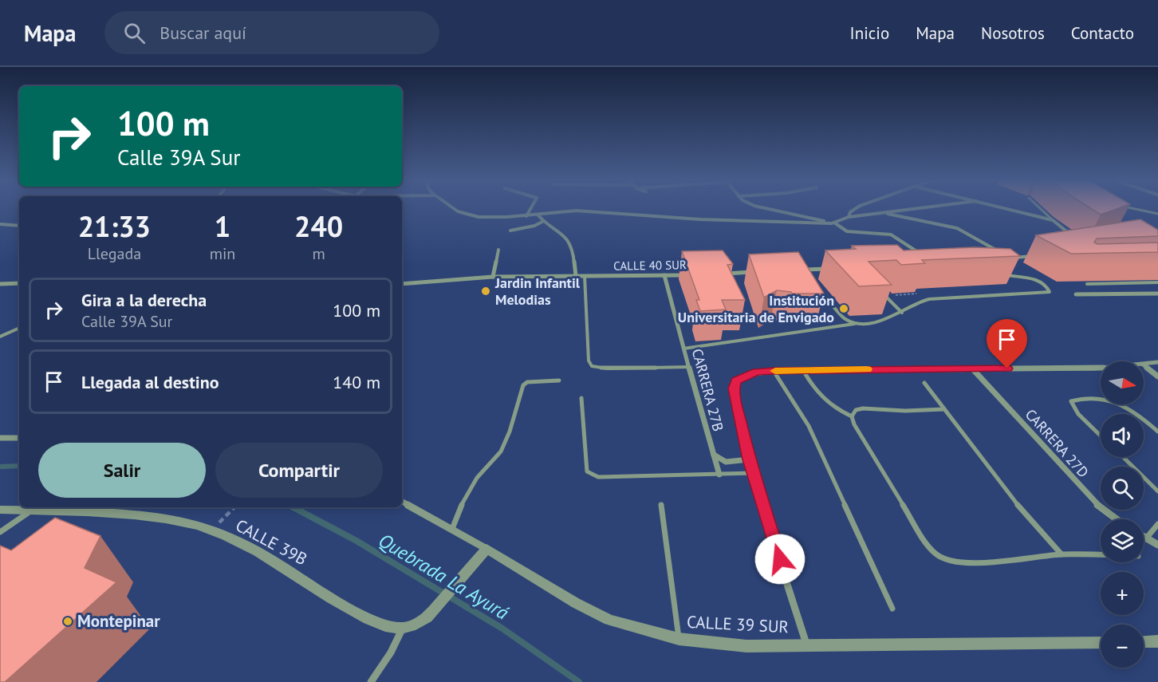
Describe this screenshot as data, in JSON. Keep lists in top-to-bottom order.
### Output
{
  "streets": {
    "street": [
      "CALLE 40 SUR",
      "CARRERA 27B",
      "CARRERA 27D",
      "CALLE 39B",
      "CALLE 39 SUR"
    ]
  },
  "crossings": [
    ["CALLE 40 SUR", "CARRERA 27B"]
  ],
  "water": ["Quebrada La Ayurá"],
  "places": ["Jardin Infantil Melodias", "Institución Universitaria de Envigado", "Montepinar"],
  "north": "right",
  "page": {
    "header": "Mapa",
    "search": "Buscar aquí",
    "nav": [
      "Inicio",
      "Mapa",
      "Nosotros",
      "Contacto"
    ],
    "turn": ["100 m", "Calle 39A Sur"],
    "eta": [
      "21:33",
      "Llegada",
      "1",
      "min",
      "240",
      "m"
    ],
    "list": [
      {
        "name": "Gira a la derecha",
        "note": "Calle 39A Sur",
        "value": "100 m"
      },
      {
        "name": "Llegada al destino",
        "value": "140 m"
      }
    ],
    "map_buttons": ["+", "−"],
    "buttons": ["Salir", "Compartir"]
  }
}
